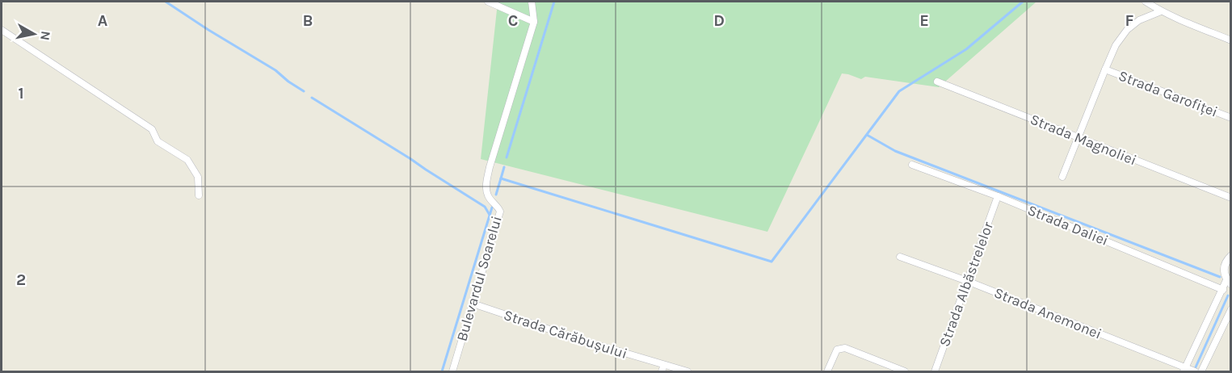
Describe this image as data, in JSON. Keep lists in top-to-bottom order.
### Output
{
  "streets": {
    "street": [
      "Strada Garofiței",
      "Strada Magnoliei",
      "Strada Daliei",
      "Bulevardul Soarelui",
      "Strada Albăstrelelor",
      "Strada Anemonei",
      "Strada Cărăbușului"
    ]
  },
  "crossings": [
    ["Strada Daliei", "Strada Albăstrelelor"],
    ["Bulevardul Soarelui", "Strada Cărăbușului"],
    ["Strada Albăstrelelor", "Strada Anemonei"]
  ],
  "north": "right",
  "grid": {
    "columns": [
      "A",
      "B",
      "C",
      "D",
      "E",
      "F"
    ],
    "rows": ["1", "2"]
  }
}
